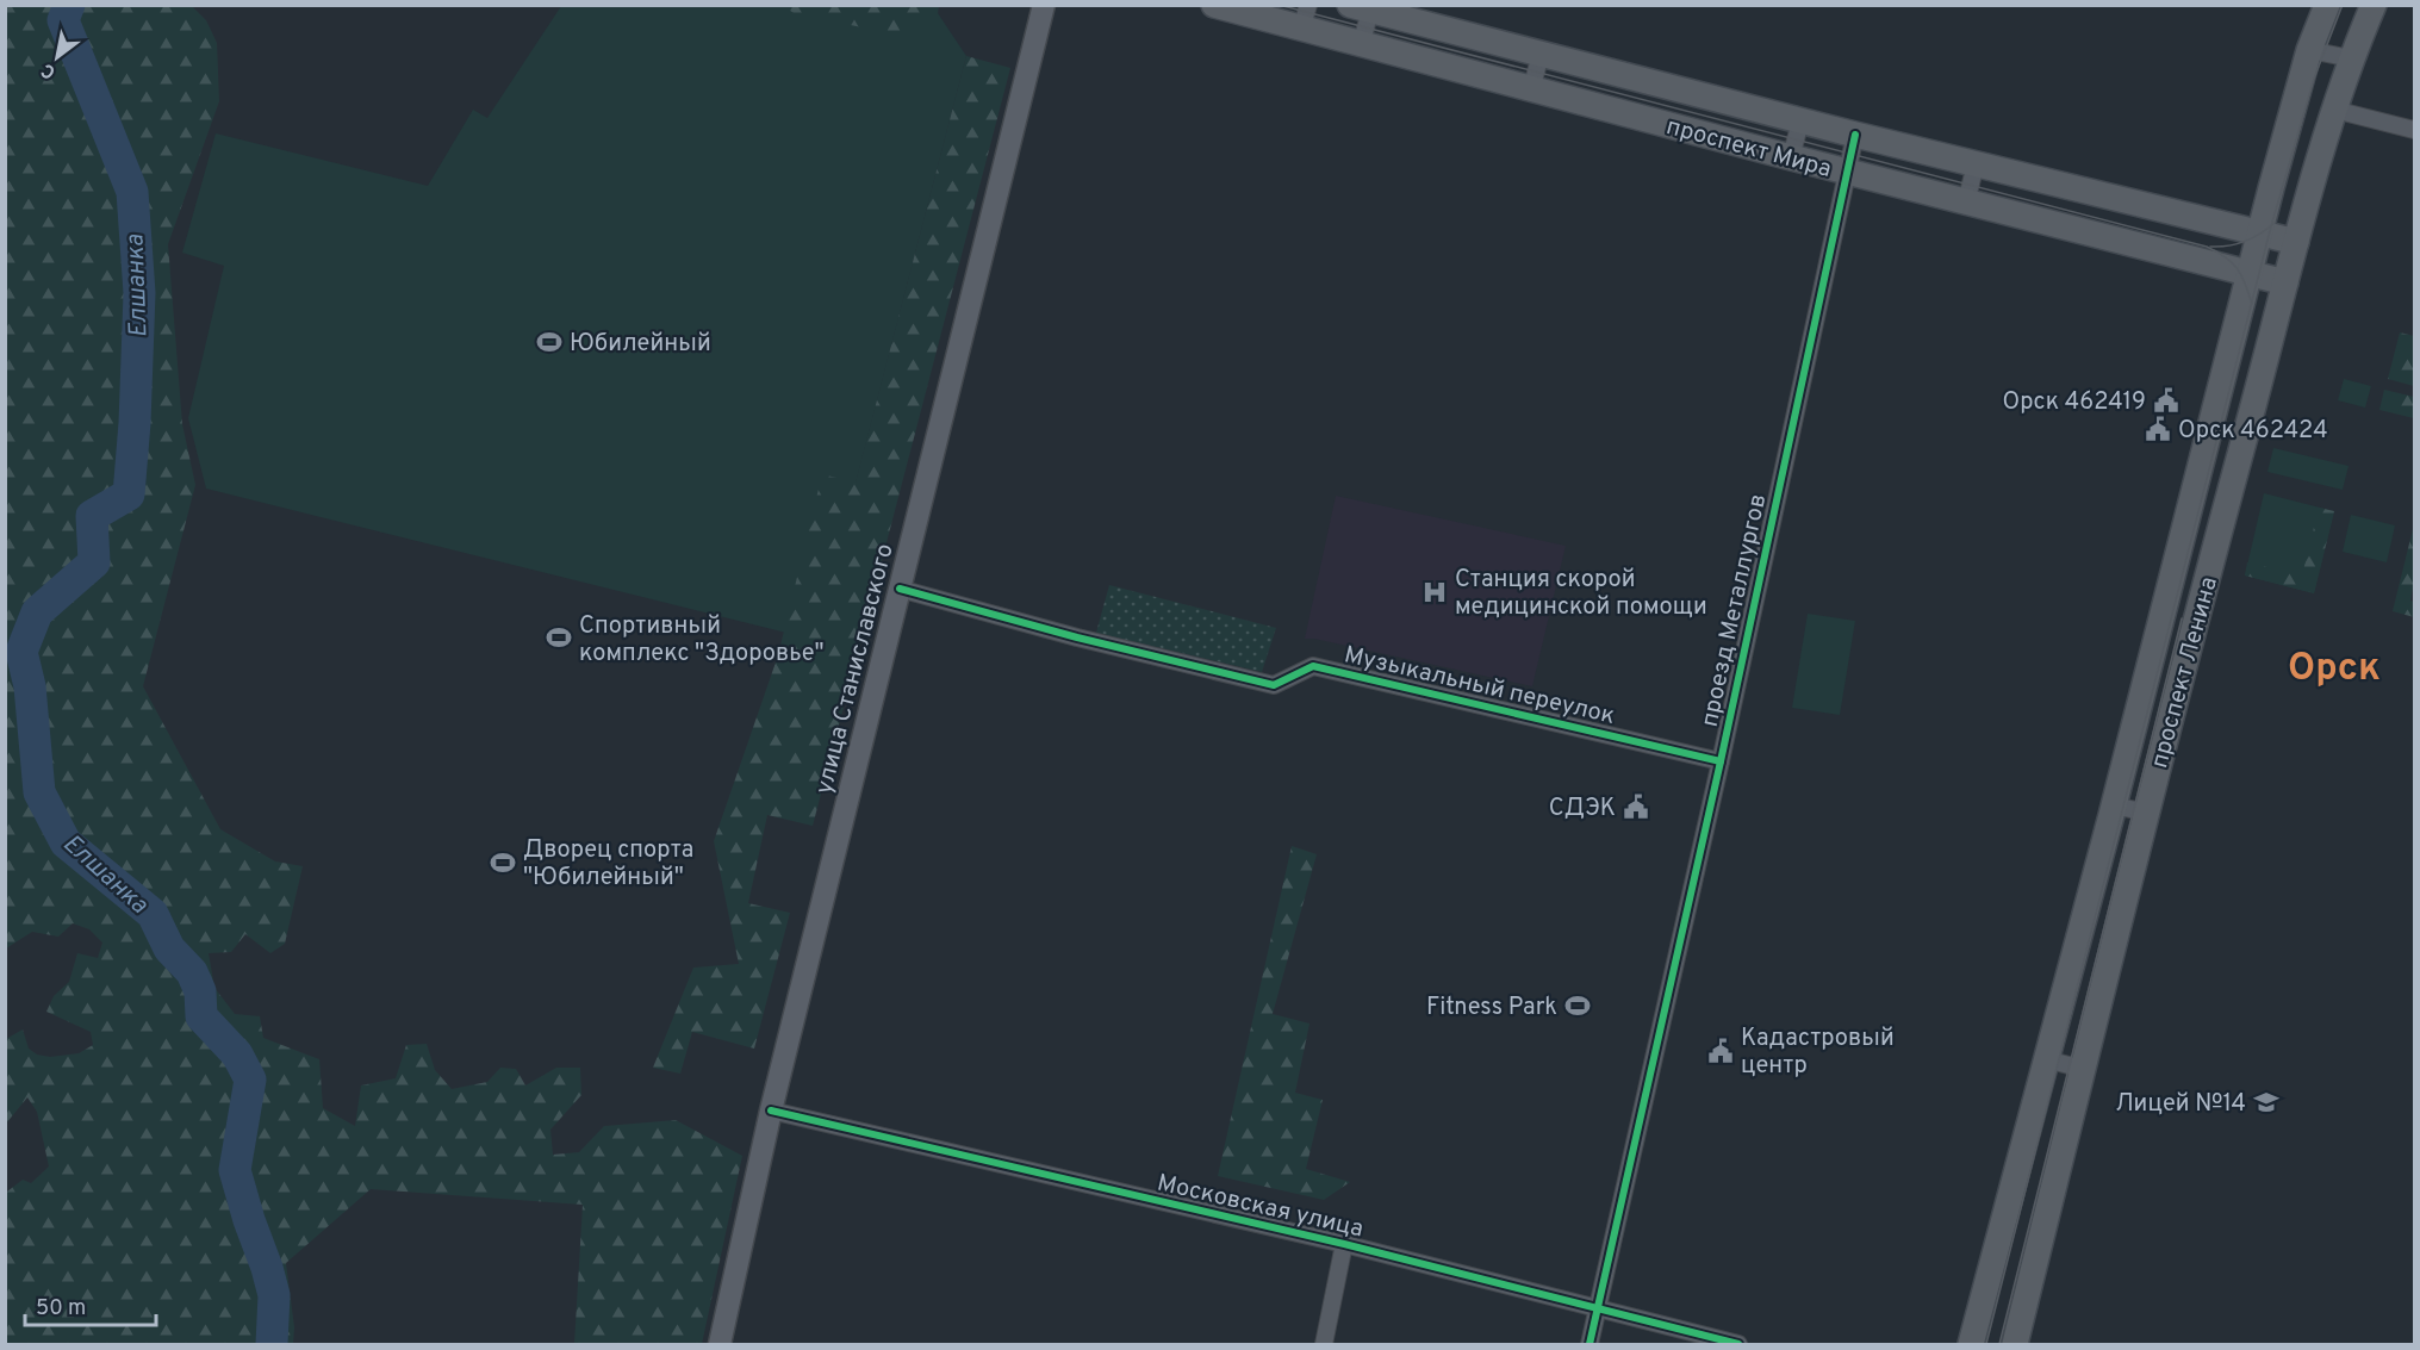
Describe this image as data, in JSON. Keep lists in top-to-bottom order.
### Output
{
  "streets": {
    "main road": ["проспект Мира", "улица Станиславского", "проспект Ленина"],
    "street": ["проезд Металлургов", "Музыкальный переулок", "Московская улица"]
  },
  "crossings": [
    ["проспект Мира", "проезд Металлургов"],
    ["проспект Мира", "проспект Ленина"],
    ["проезд Металлургов", "Музыкальный переулок"],
    ["проезд Металлургов", "Московская улица"],
    ["улица Станиславского", "Музыкальный переулок"],
    ["улица Станиславского", "Московская улица"]
  ],
  "districts": ["Орск"],
  "water": ["Елшанка"],
  "places": {
    "sports": [
      "Юбилейный",
      "Спортивный комплекс \"Здоровье\"",
      "Дворец спорта \"Юбилейный\"",
      "Fitness Park"
    ],
    "public building": [
      "Орск 462419",
      "Орск 462424",
      "СДЭК",
      "Кадастровый центр"
    ],
    "hospital": ["Станция скорой медицинской помощи"],
    "school or university": ["Лицей №14"]
  },
  "scale_bar": "50 m",
  "north": "bottom left"
}
